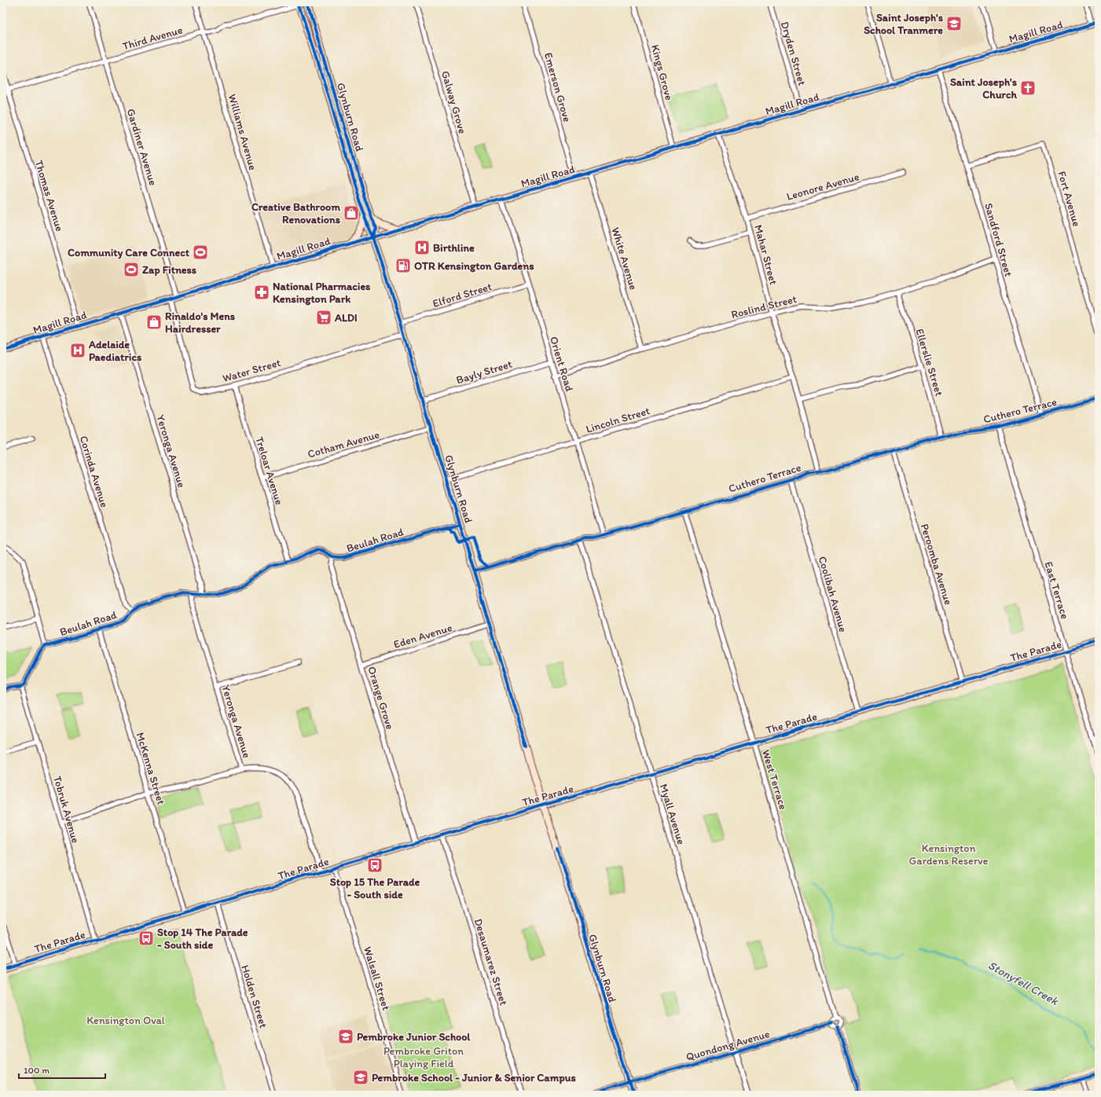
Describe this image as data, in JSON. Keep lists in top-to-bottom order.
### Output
{
  "streets": {
    "main road": ["Magill Road", "Glynburn Road", "The Parade"],
    "street": [
      "Third Avenue",
      "Dryden Street",
      "Kings Grove",
      "Emerson Grove",
      "Galway Grove",
      "Williams Avenue",
      "Gardiner Avenue",
      "Leonore Avenue",
      "Thomas Avenue",
      "Fort Avenue",
      "Sandford Street",
      "Mahar Street",
      "White Avenue",
      "Elford Street",
      "Roslind Street",
      "Ellerslie Street",
      "Orient Road",
      "Water Street",
      "Bayly Street",
      "Cuthero Terrace",
      "Lincoln Street",
      "Cotham Avenue",
      "Yeronga Avenue",
      "Treloar Avenue",
      "Corinda Avenue",
      "Beulah Road",
      "Peroomba Avenue",
      "East Terrace",
      "Coolibah Avenue",
      "Eden Avenue",
      "Orange Grove",
      "McKenna Street",
      "West Terrace",
      "Tobruk Avenue",
      "Myall Avenue",
      "Desaumarez Street",
      "Walsall Street",
      "Holden Street",
      "Quondong Avenue"
    ]
  },
  "crossings": [
    ["Magill Road", "Dryden Street"],
    ["Magill Road", "Kings Grove"],
    ["Magill Road", "Emerson Grove"],
    ["Magill Road", "Galway Grove"],
    ["Magill Road", "Glynburn Road"],
    ["Magill Road", "Williams Avenue"],
    ["Magill Road", "Gardiner Avenue"],
    ["Magill Road", "Thomas Avenue"],
    ["Magill Road", "Sandford Street"],
    ["Magill Road", "Mahar Street"],
    ["Magill Road", "White Avenue"],
    ["Magill Road", "Orient Road"],
    ["Magill Road", "Water Street"],
    ["Magill Road", "Yeronga Avenue"],
    ["Magill Road", "Corinda Avenue"],
    ["Third Avenue", "Glynburn Road"],
    ["Third Avenue", "Williams Avenue"],
    ["Third Avenue", "Gardiner Avenue"],
    ["Third Avenue", "Thomas Avenue"],
    ["Glynburn Road", "Elford Street"],
    ["Glynburn Road", "Water Street"],
    ["Glynburn Road", "Bayly Street"],
    ["Glynburn Road", "Cuthero Terrace"],
    ["Glynburn Road", "Lincoln Street"],
    ["Glynburn Road", "Cotham Avenue"],
    ["Glynburn Road", "Beulah Road"],
    ["Glynburn Road", "Eden Avenue"],
    ["Glynburn Road", "The Parade"],
    ["Glynburn Road", "Quondong Avenue"],
    ["Leonore Avenue", "Mahar Street"],
    ["Fort Avenue", "Sandford Street"],
    ["Sandford Street", "Roslind Street"],
    ["Sandford Street", "Cuthero Terrace"],
    ["Mahar Street", "Roslind Street"],
    ["Mahar Street", "Cuthero Terrace"],
    ["Mahar Street", "Lincoln Street"],
    ["White Avenue", "Roslind Street"],
    ["Elford Street", "Orient Road"],
    ["Roslind Street", "Ellerslie Street"],
    ["Roslind Street", "Orient Road"],
    ["Ellerslie Street", "Cuthero Terrace"],
    ["Orient Road", "Bayly Street"],
    ["Orient Road", "Cuthero Terrace"],
    ["Orient Road", "Lincoln Street"],
    ["Water Street", "Treloar Avenue"],
    ["Cuthero Terrace", "Peroomba Avenue"],
    ["Cuthero Terrace", "East Terrace"],
    ["Cuthero Terrace", "Coolibah Avenue"],
    ["Cuthero Terrace", "West Terrace"],
    ["Cuthero Terrace", "Myall Avenue"],
    ["Cotham Avenue", "Treloar Avenue"],
    ["Yeronga Avenue", "Beulah Road"],
    ["Yeronga Avenue", "The Parade"],
    ["Treloar Avenue", "Beulah Road"],
    ["Corinda Avenue", "Beulah Road"],
    ["Beulah Road", "Orange Grove"],
    ["Beulah Road", "McKenna Street"],
    ["Peroomba Avenue", "The Parade"],
    ["East Terrace", "The Parade"],
    ["Coolibah Avenue", "The Parade"],
    ["Eden Avenue", "Orange Grove"],
    ["The Parade", "Orange Grove"],
    ["The Parade", "McKenna Street"],
    ["The Parade", "West Terrace"],
    ["The Parade", "Tobruk Avenue"],
    ["The Parade", "Myall Avenue"],
    ["The Parade", "Desaumarez Street"],
    ["The Parade", "Walsall Street"],
    ["The Parade", "Holden Street"],
    ["West Terrace", "Quondong Avenue"],
    ["Myall Avenue", "Quondong Avenue"]
  ],
  "water": ["Stonyfell Creek"],
  "parks": ["Kensington Gardens Reserve", "Kensington Oval", "Pembroke Griton Playing Field"],
  "places": {
    "school or university": ["Saint Joseph's School Tranmere", "Pembroke Junior School", "Pembroke School - Junior & Senior Campus"],
    "church": ["Saint Joseph's Church"],
    "shop": ["Creative Bathroom Renovations", "Rinaldo's Mens Hairdresser"],
    "hospital": ["Birthline", "Adelaide Paediatrics"],
    "sports": ["Community Care Connect", "Zap Fitness"],
    "fuel station": ["OTR Kensington Gardens"],
    "pharmacy": ["National Pharmacies Kensington Park"],
    "supermarket": ["ALDI"],
    "bus stop": ["Stop 15 The Parade - South side", "Stop 14 The Parade - South side"]
  },
  "scale_bar": "100 m"
}
